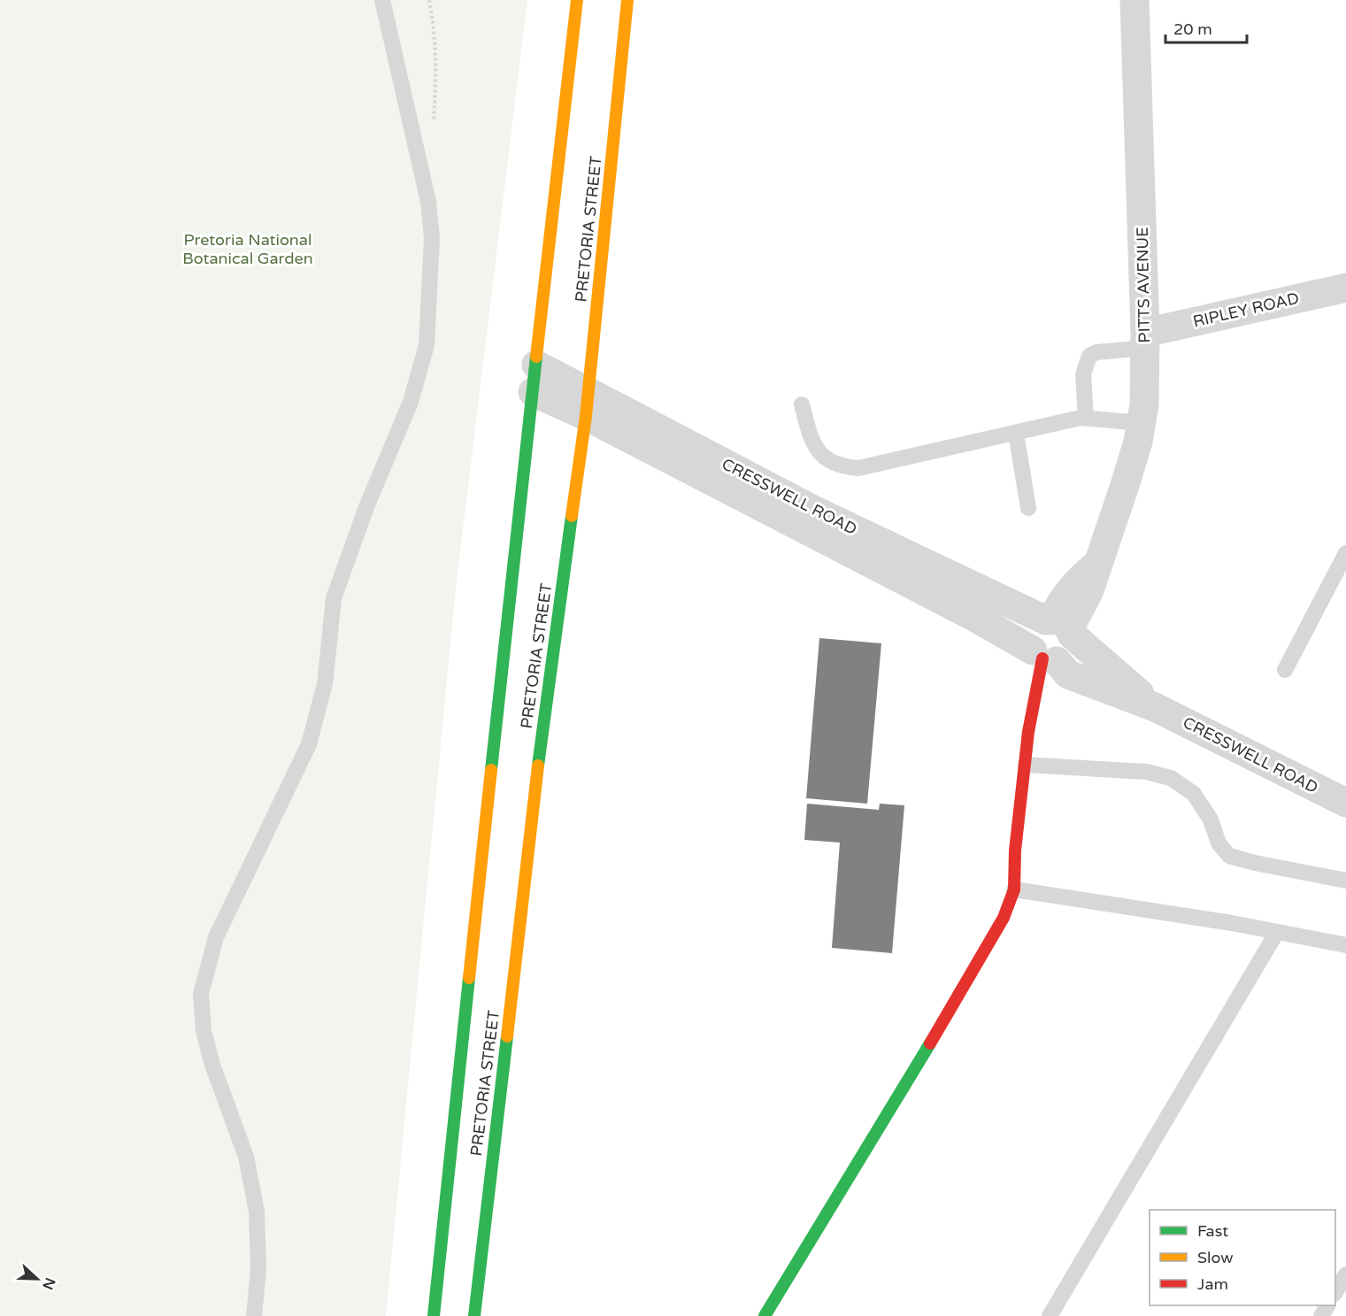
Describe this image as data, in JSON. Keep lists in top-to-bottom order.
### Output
{
  "streets": {
    "main road": ["PRETORIA STREET"],
    "street": ["PITTS AVENUE", "RIPLEY ROAD", "CRESSWELL ROAD"]
  },
  "crossings": [
    ["PRETORIA STREET", "CRESSWELL ROAD"],
    ["PITTS AVENUE", "RIPLEY ROAD"],
    ["PITTS AVENUE", "CRESSWELL ROAD"]
  ],
  "parks": ["Pretoria National Botanical Garden"],
  "legend": ["Fast", "Slow", "Jam"],
  "scale_bar": "20 m",
  "north": "right"
}
